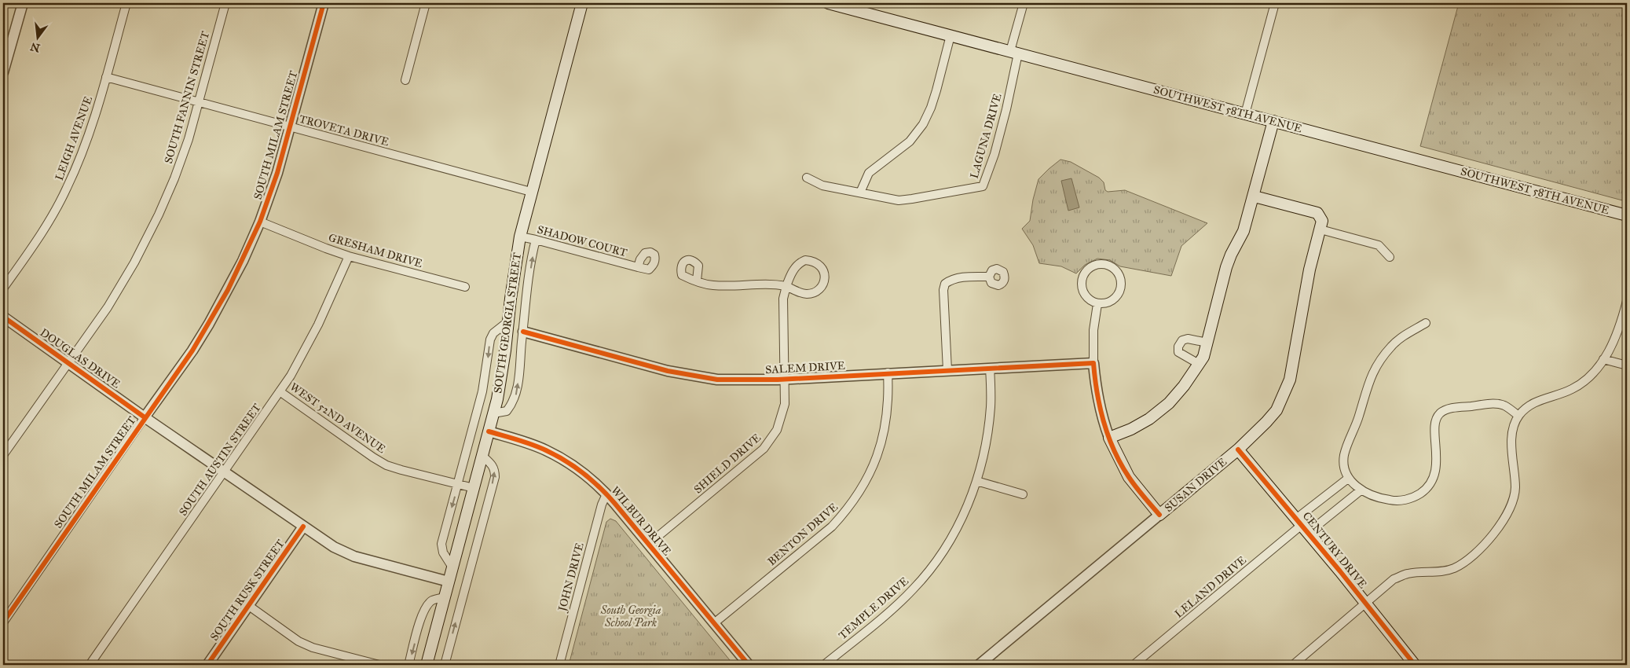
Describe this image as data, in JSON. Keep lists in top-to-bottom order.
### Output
{
  "streets": {
    "main road": [
      "SOUTHWEST 58TH AVENUE",
      "SOUTH GEORGIA STREET",
      "SUSAN DRIVE",
      "CENTURY DRIVE"
    ],
    "street": [
      "SOUTH FANNIN STREET",
      "TROVETA DRIVE",
      "SOUTH MILAM STREET",
      "LAGUNA DRIVE",
      "LEIGH AVENUE",
      "SHADOW COURT",
      "GRESHAM DRIVE",
      "DOUGLAS DRIVE",
      "SALEM DRIVE",
      "WEST 52ND AVENUE",
      "SOUTH AUSTIN STREET",
      "SHIELD DRIVE",
      "WILBUR DRIVE",
      "BENTON DRIVE",
      "JOHN DRIVE",
      "LELAND DRIVE",
      "SOUTH RUSK STREET",
      "TEMPLE DRIVE"
    ]
  },
  "crossings": [
    ["SOUTH FANNIN STREET", "TROVETA DRIVE"],
    ["SOUTH FANNIN STREET", "DOUGLAS DRIVE"],
    ["SOUTHWEST 58TH AVENUE", "LAGUNA DRIVE"],
    ["TROVETA DRIVE", "SOUTH MILAM STREET"],
    ["TROVETA DRIVE", "LEIGH AVENUE"],
    ["TROVETA DRIVE", "SOUTH GEORGIA STREET"],
    ["SOUTH MILAM STREET", "GRESHAM DRIVE"],
    ["SOUTH MILAM STREET", "DOUGLAS DRIVE"],
    ["SHADOW COURT", "SOUTH GEORGIA STREET"],
    ["GRESHAM DRIVE", "SOUTH AUSTIN STREET"],
    ["SOUTH GEORGIA STREET", "DOUGLAS DRIVE"],
    ["SOUTH GEORGIA STREET", "WEST 52ND AVENUE"],
    ["SOUTH GEORGIA STREET", "WILBUR DRIVE"],
    ["DOUGLAS DRIVE", "SOUTH AUSTIN STREET"],
    ["DOUGLAS DRIVE", "SOUTH RUSK STREET"],
    ["SALEM DRIVE", "SHIELD DRIVE"],
    ["SALEM DRIVE", "BENTON DRIVE"],
    ["SALEM DRIVE", "TEMPLE DRIVE"],
    ["WEST 52ND AVENUE", "SOUTH AUSTIN STREET"],
    ["SHIELD DRIVE", "WILBUR DRIVE"],
    ["SUSAN DRIVE", "CENTURY DRIVE"],
    ["WILBUR DRIVE", "BENTON DRIVE"],
    ["WILBUR DRIVE", "JOHN DRIVE"],
    ["CENTURY DRIVE", "LELAND DRIVE"]
  ],
  "parks": ["South Georgia School Park"],
  "north": "bottom"
}
